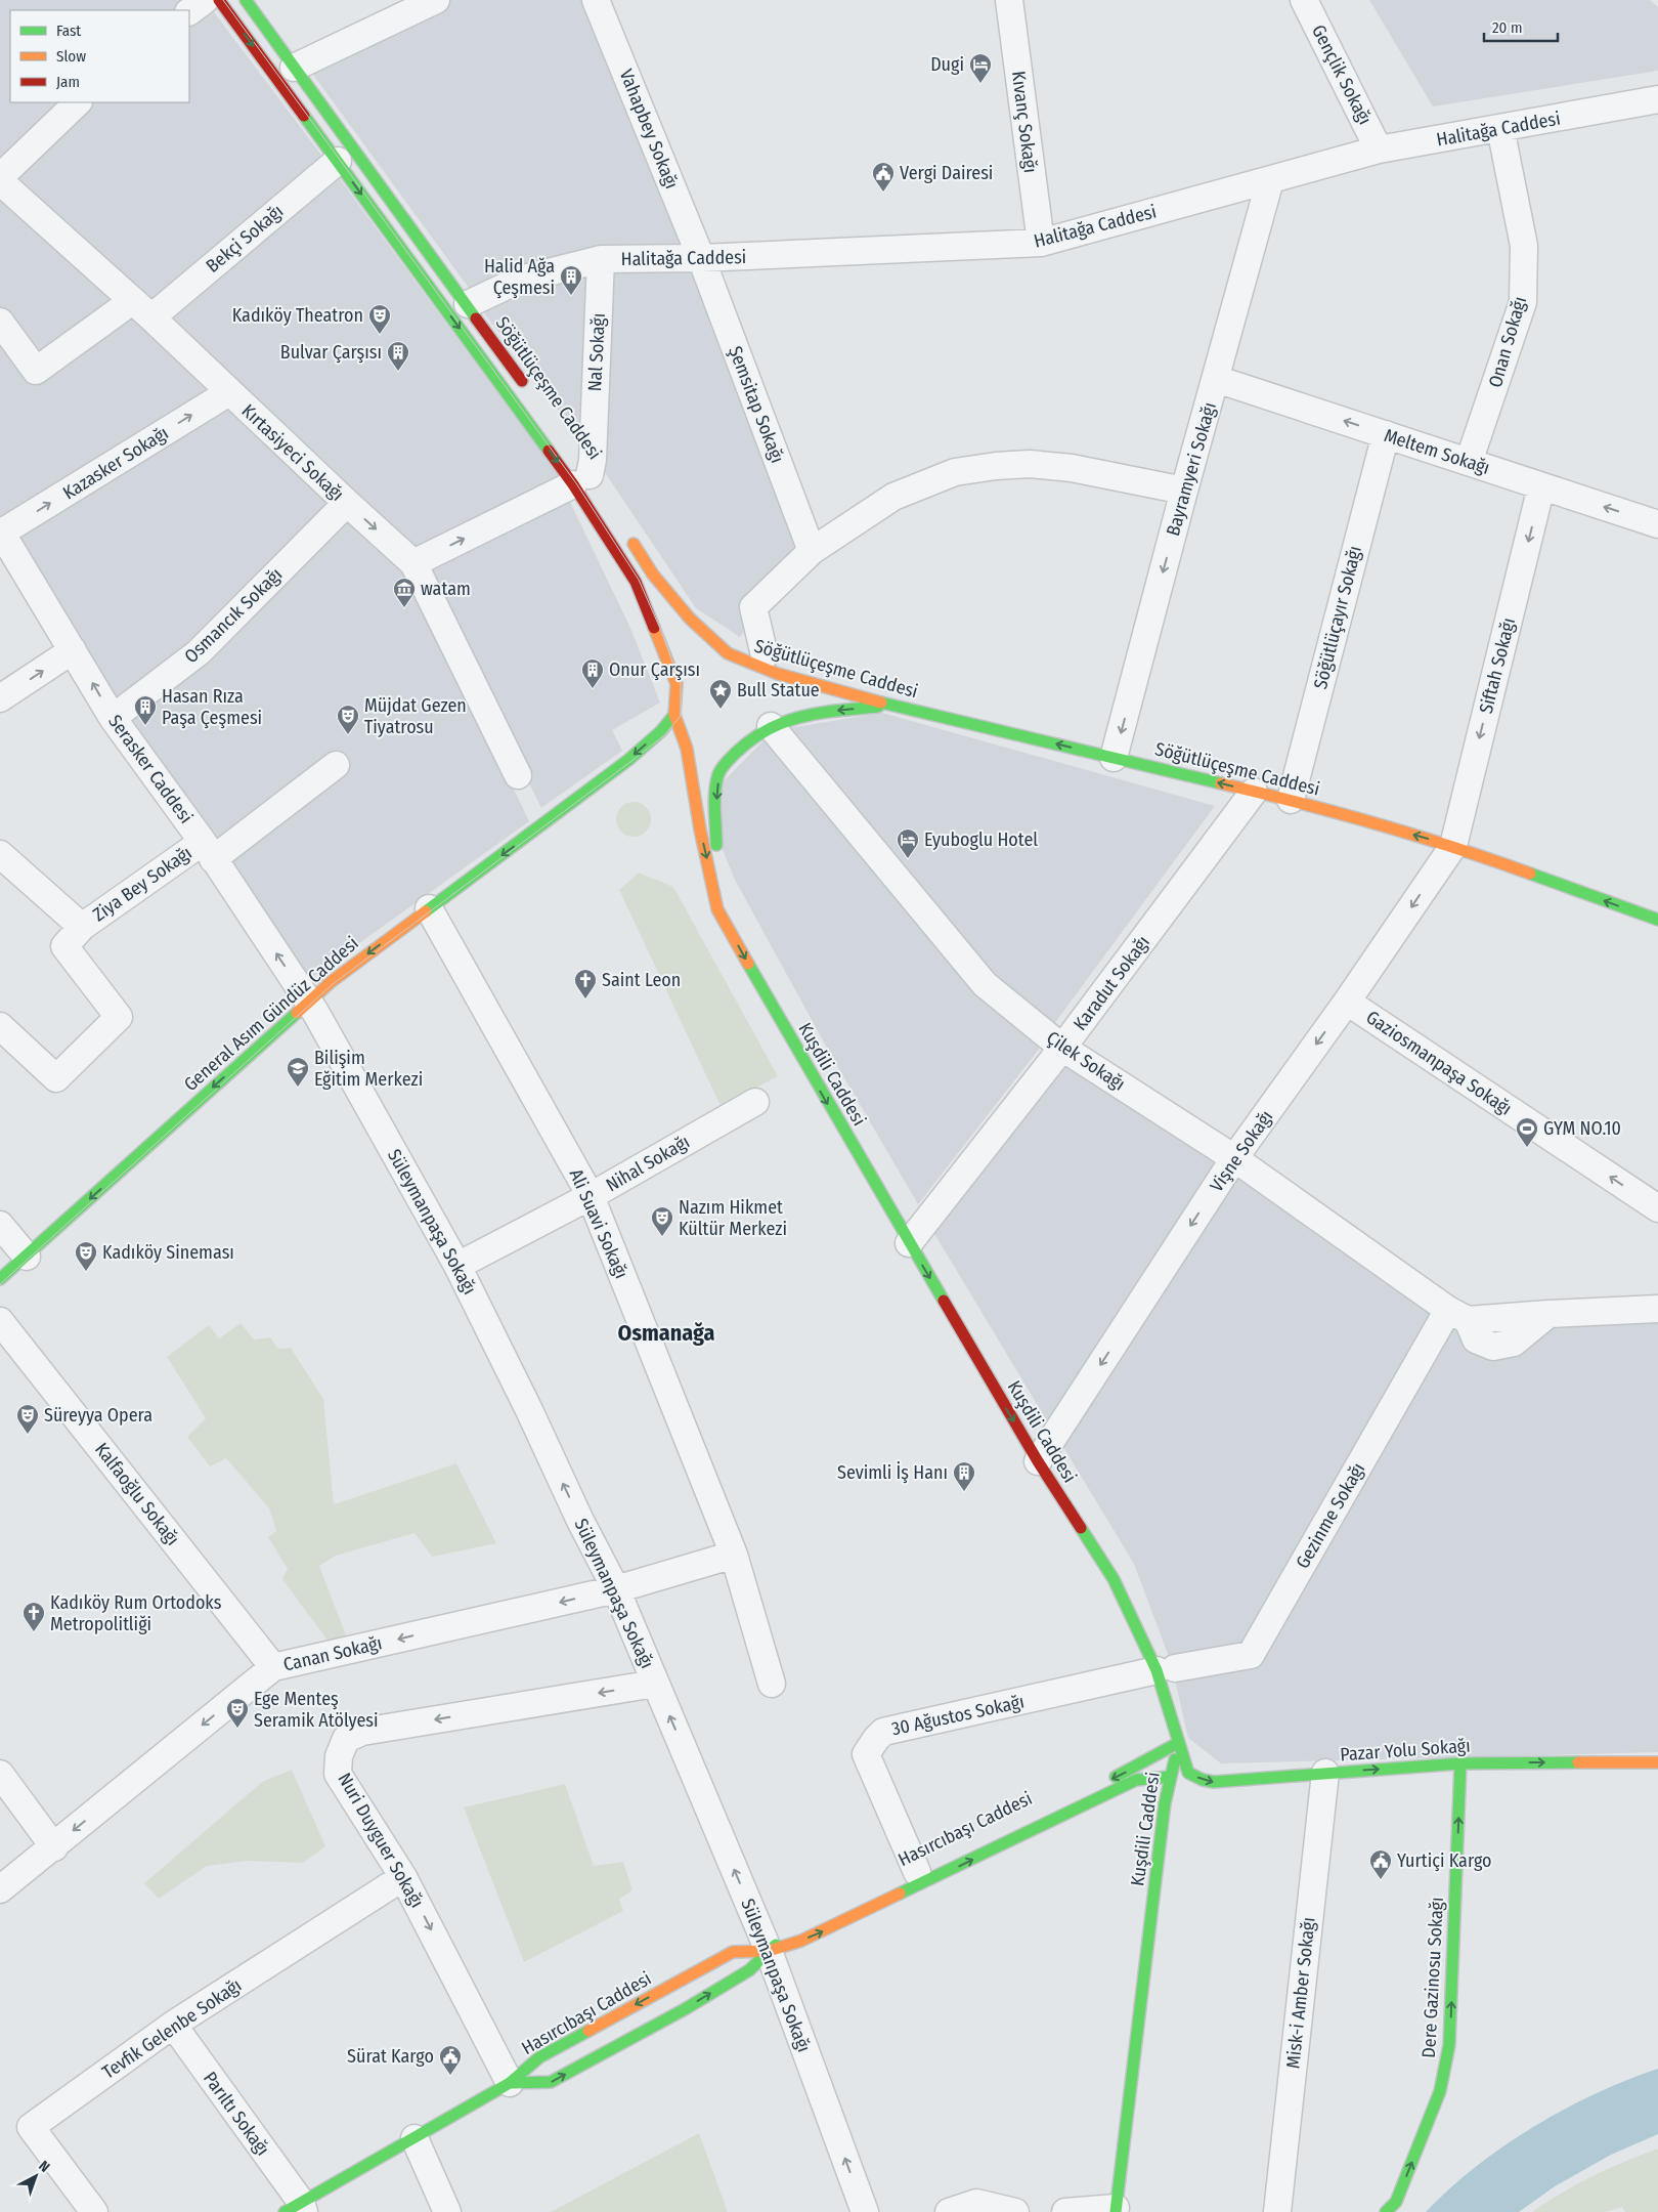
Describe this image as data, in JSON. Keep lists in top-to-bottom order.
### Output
{
  "streets": {
    "main road": [
      "Söğütlüçeşme Caddesi",
      "General Asım Gündüz Caddesi",
      "Kuşdili Caddesi",
      "Pazar Yolu Sokağı",
      "Hasırcıbaşı Caddesi",
      "Dere Gazinosu Sokağı"
    ],
    "street": [
      "Gençlik Sokağı",
      "Kıvanç Sokağı",
      "Vahapbey Sokağı",
      "Halitağa Caddesi",
      "Bekçi Sokağı",
      "Onan Sokağı",
      "Nal Sokağı",
      "Şemsitap Sokağı",
      "Meltem Sokağı",
      "Kırtasiyeci Sokağı",
      "Kazasker Sokağı",
      "Bayramyeri Sokağı",
      "Osmancık Sokağı",
      "Söğütlüçayır Sokağı",
      "Siftah Sokağı",
      "Serasker Caddesi",
      "Ziya Bey Sokağı",
      "Karadut Sokağı",
      "Çilek Sokağı",
      "Gaziosmanpaşa Sokağı",
      "Vişne Sokağı",
      "Nihal Sokağı",
      "Süleymanpaşa Sokağı",
      "Ali Suavi Sokağı",
      "Kalfaoğlu Sokağı",
      "Gezinme Sokağı",
      "Canan Sokağı",
      "30 Ağustos Sokağı",
      "Nuri Duyguer Sokağı",
      "Misk-i Amber Sokağı",
      "Tevfik Gelenbe Sokağı",
      "Parıltı Sokağı"
    ]
  },
  "crossings": [
    ["Gençlik Sokağı", "Halitağa Caddesi"],
    ["Kıvanç Sokağı", "Halitağa Caddesi"],
    ["Vahapbey Sokağı", "Halitağa Caddesi"],
    ["Vahapbey Sokağı", "Şemsitap Sokağı"],
    ["Halitağa Caddesi", "Onan Sokağı"],
    ["Halitağa Caddesi", "Nal Sokağı"],
    ["Halitağa Caddesi", "Söğütlüçeşme Caddesi"],
    ["Halitağa Caddesi", "Şemsitap Sokağı"],
    ["Halitağa Caddesi", "Bayramyeri Sokağı"],
    ["Bekçi Sokağı", "Söğütlüçeşme Caddesi"],
    ["Bekçi Sokağı", "Kırtasiyeci Sokağı"],
    ["Onan Sokağı", "Meltem Sokağı"],
    ["Nal Sokağı", "Söğütlüçeşme Caddesi"],
    ["Söğütlüçeşme Caddesi", "Bayramyeri Sokağı"],
    ["Söğütlüçeşme Caddesi", "Söğütlüçayır Sokağı"],
    ["Söğütlüçeşme Caddesi", "Siftah Sokağı"],
    ["Söğütlüçeşme Caddesi", "Karadut Sokağı"],
    ["Söğütlüçeşme Caddesi", "General Asım Gündüz Caddesi"],
    ["Söğütlüçeşme Caddesi", "Kuşdili Caddesi"],
    ["Söğütlüçeşme Caddesi", "Vişne Sokağı"],
    ["Meltem Sokağı", "Bayramyeri Sokağı"],
    ["Meltem Sokağı", "Söğütlüçayır Sokağı"],
    ["Meltem Sokağı", "Siftah Sokağı"],
    ["Kırtasiyeci Sokağı", "Kazasker Sokağı"],
    ["Kırtasiyeci Sokağı", "Osmancık Sokağı"],
    ["Kazasker Sokağı", "Serasker Caddesi"],
    ["Osmancık Sokağı", "Serasker Caddesi"],
    ["Siftah Sokağı", "Vişne Sokağı"],
    ["Serasker Caddesi", "Ziya Bey Sokağı"],
    ["Serasker Caddesi", "General Asım Gündüz Caddesi"],
    ["Serasker Caddesi", "Süleymanpaşa Sokağı"],
    ["Karadut Sokağı", "Çilek Sokağı"],
    ["Karadut Sokağı", "Kuşdili Caddesi"],
    ["General Asım Gündüz Caddesi", "Kuşdili Caddesi"],
    ["General Asım Gündüz Caddesi", "Süleymanpaşa Sokağı"],
    ["General Asım Gündüz Caddesi", "Ali Suavi Sokağı"],
    ["Çilek Sokağı", "Vişne Sokağı"],
    ["Çilek Sokağı", "Gezinme Sokağı"],
    ["Gaziosmanpaşa Sokağı", "Vişne Sokağı"],
    ["Kuşdili Caddesi", "Vişne Sokağı"],
    ["Kuşdili Caddesi", "Gezinme Sokağı"],
    ["Kuşdili Caddesi", "30 Ağustos Sokağı"],
    ["Kuşdili Caddesi", "Pazar Yolu Sokağı"],
    ["Kuşdili Caddesi", "Hasırcıbaşı Caddesi"],
    ["Nihal Sokağı", "Süleymanpaşa Sokağı"],
    ["Nihal Sokağı", "Ali Suavi Sokağı"],
    ["Süleymanpaşa Sokağı", "Canan Sokağı"],
    ["Süleymanpaşa Sokağı", "Hasırcıbaşı Caddesi"],
    ["Süleymanpaşa Sokağı", "Nuri Duyguer Sokağı"],
    ["Kalfaoğlu Sokağı", "Canan Sokağı"],
    ["Gezinme Sokağı", "30 Ağustos Sokağı"],
    ["30 Ağustos Sokağı", "Hasırcıbaşı Caddesi"],
    ["Pazar Yolu Sokağı", "Hasırcıbaşı Caddesi"],
    ["Pazar Yolu Sokağı", "Dere Gazinosu Sokağı"],
    ["Pazar Yolu Sokağı", "Misk-i Amber Sokağı"],
    ["Hasırcıbaşı Caddesi", "Nuri Duyguer Sokağı"],
    ["Hasırcıbaşı Caddesi", "Parıltı Sokağı"],
    ["Nuri Duyguer Sokağı", "Tevfik Gelenbe Sokağı"],
    ["Tevfik Gelenbe Sokağı", "Parıltı Sokağı"]
  ],
  "one_way": [
    "Meltem Sokağı",
    "Kazasker Sokağı",
    "Bayramyeri Sokağı",
    "Siftah Sokağı",
    "Serasker Caddesi",
    "General Asım Gündüz Caddesi",
    "Gaziosmanpaşa Sokağı",
    "Kuşdili Caddesi",
    "Vişne Sokağı",
    "Süleymanpaşa Sokağı",
    "Canan Sokağı",
    "Pazar Yolu Sokağı",
    "Dere Gazinosu Sokağı"
  ],
  "districts": ["Osmanağa"],
  "places": {
    "hotel": ["Dugi", "Eyuboglu Hotel"],
    "public building": ["Vergi Dairesi", "Yurtiçi Kargo", "Sürat Kargo"],
    "building": [
      "Halid Ağa Çeşmesi",
      "Bulvar Çarşısı",
      "Onur Çarşısı",
      "Hasan Rıza Paşa Çeşmesi",
      "Sevimli İş Hanı"
    ],
    "theatre": [
      "Kadıköy Theatron",
      "Müjdat Gezen Tiyatrosu",
      "Nazım Hikmet Kültür Merkezi",
      "Kadıköy Sineması",
      "Süreyya Opera",
      "Ege Menteş Seramik Atölyesi"
    ],
    "museum": ["watam"],
    "place": ["Bull Statue"],
    "church": ["Saint Leon", "Kadıköy Rum Ortodoks Metropolitliği"],
    "school or university": ["Bilişim Eğitim Merkezi"],
    "sports": ["GYM NO.10"]
  },
  "legend": ["Fast", "Slow", "Jam"],
  "scale_bar": "20 m",
  "north": "top right"
}
